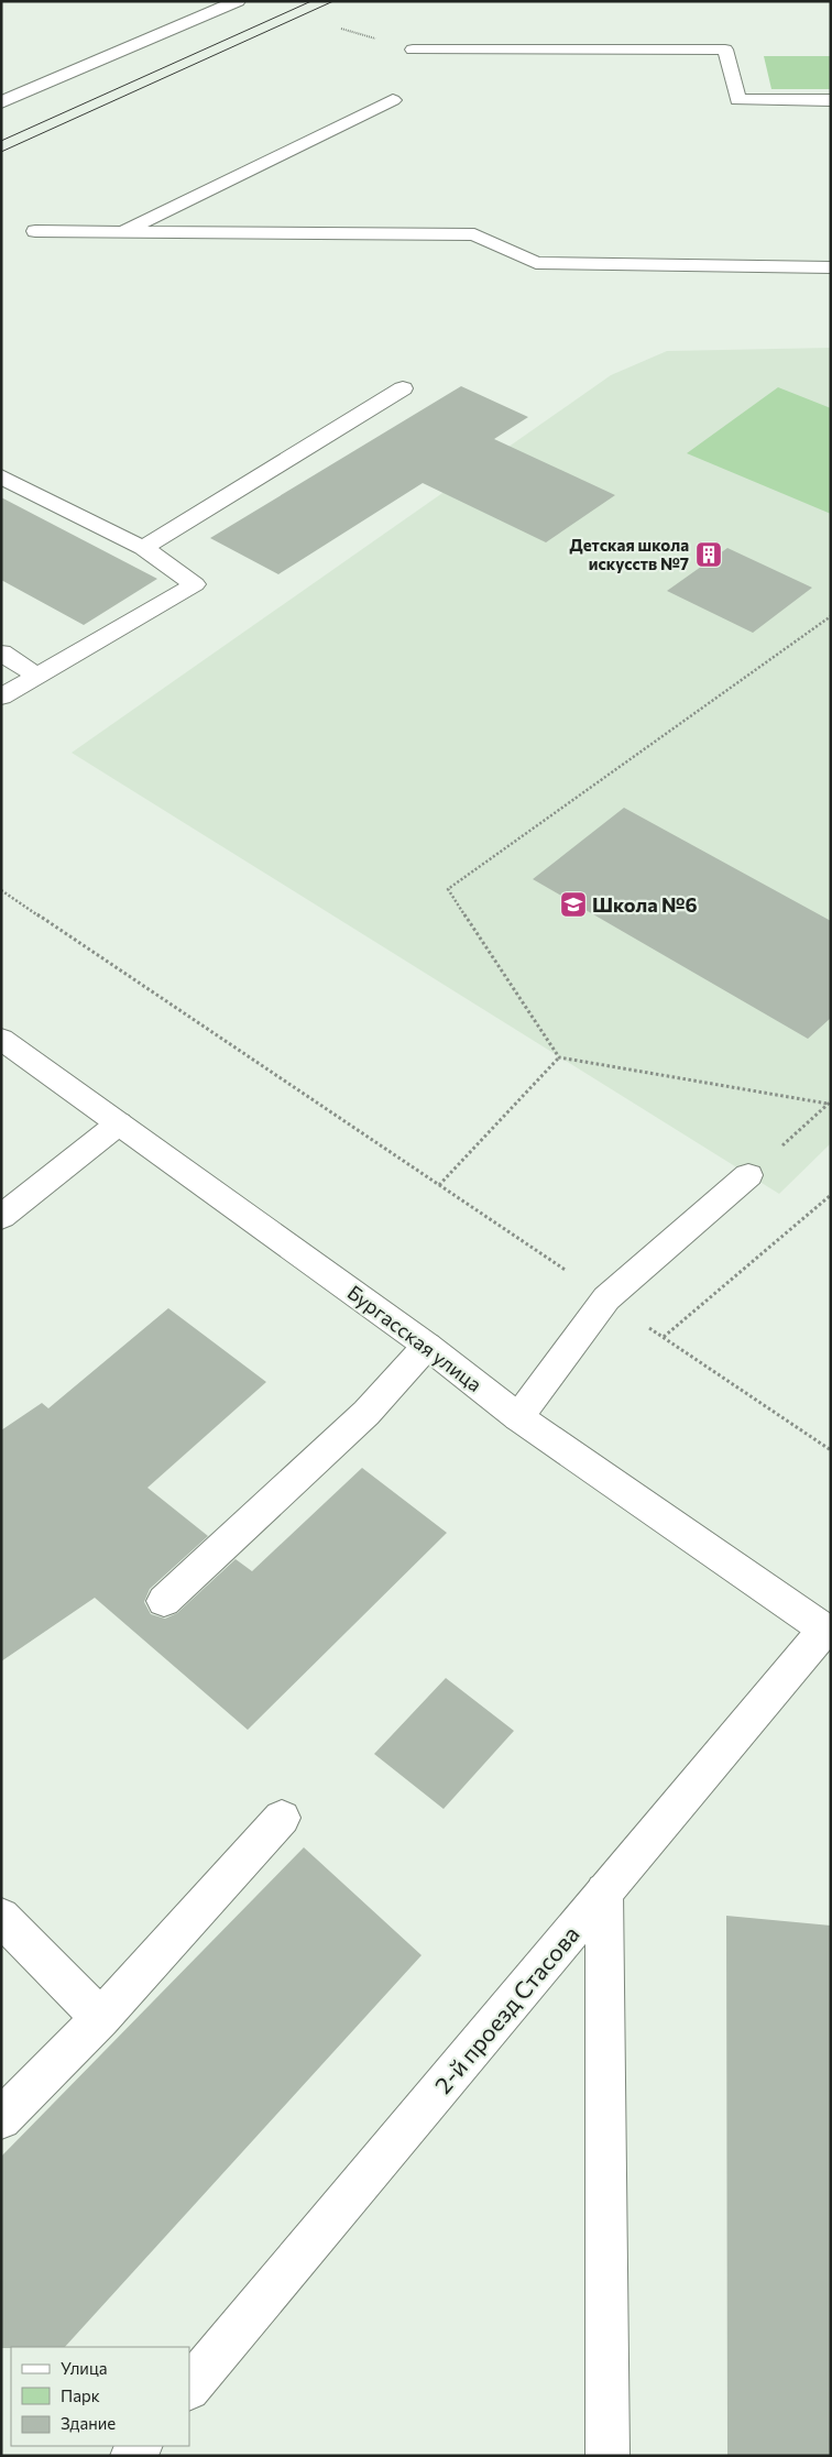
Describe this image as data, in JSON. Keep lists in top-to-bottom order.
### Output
{
  "streets": {
    "street": ["Бургасская улица", "2-й проезд Стасова"]
  },
  "crossings": [
    ["Бургасская улица", "2-й проезд Стасова"]
  ],
  "places": {
    "building": ["Детская школа искусств №7"],
    "school or university": ["Школа №6"]
  },
  "legend": ["Улица", "Парк", "Здание"]
}
